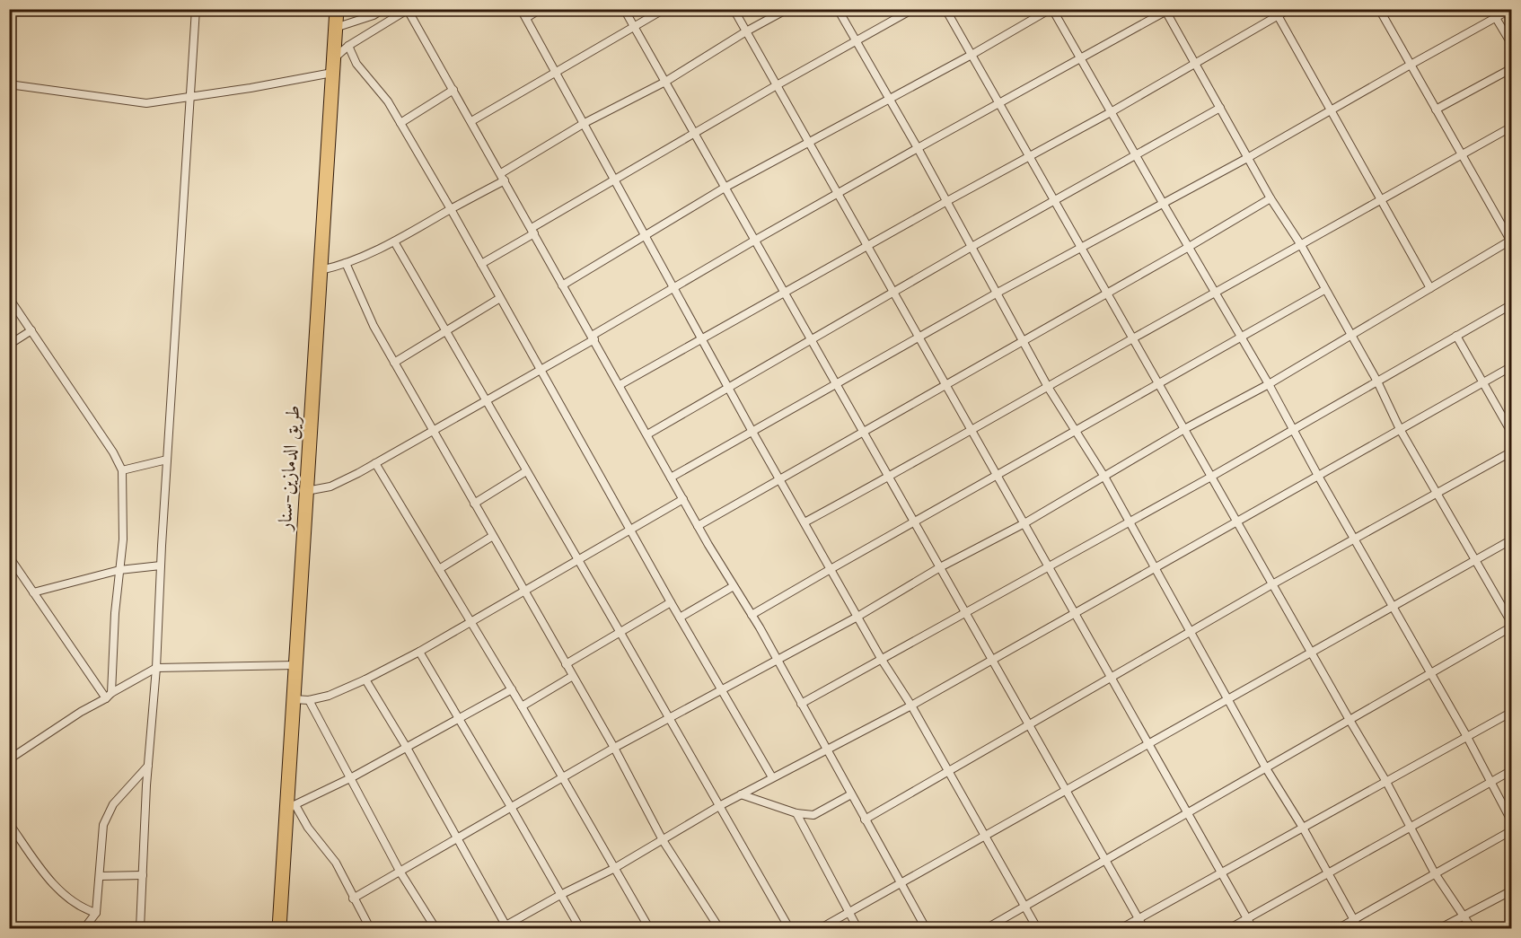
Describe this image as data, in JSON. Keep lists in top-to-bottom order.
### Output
{
  "streets": {
    "highway": ["طريق الدمازين-سنار"]
  }
}
